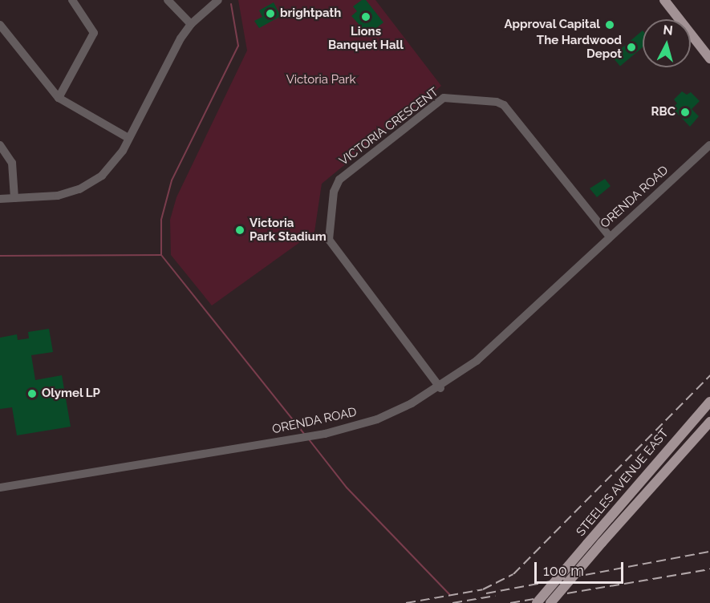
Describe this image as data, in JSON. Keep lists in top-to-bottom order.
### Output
{
  "streets": {
    "main road": ["STEELES AVENUE EAST"],
    "street": ["VICTORIA CRESCENT", "ORENDA ROAD"]
  },
  "crossings": [
    ["VICTORIA CRESCENT", "ORENDA ROAD"]
  ],
  "parks": ["Victoria Park"],
  "places": [
    "brightpath",
    "Lions Banquet Hall",
    "Approval Capital",
    "The Hardwood Depot",
    "RBC",
    "Victoria Park Stadium",
    "Olymel LP"
  ],
  "scale_bar": "100 m",
  "north": "top"
}
